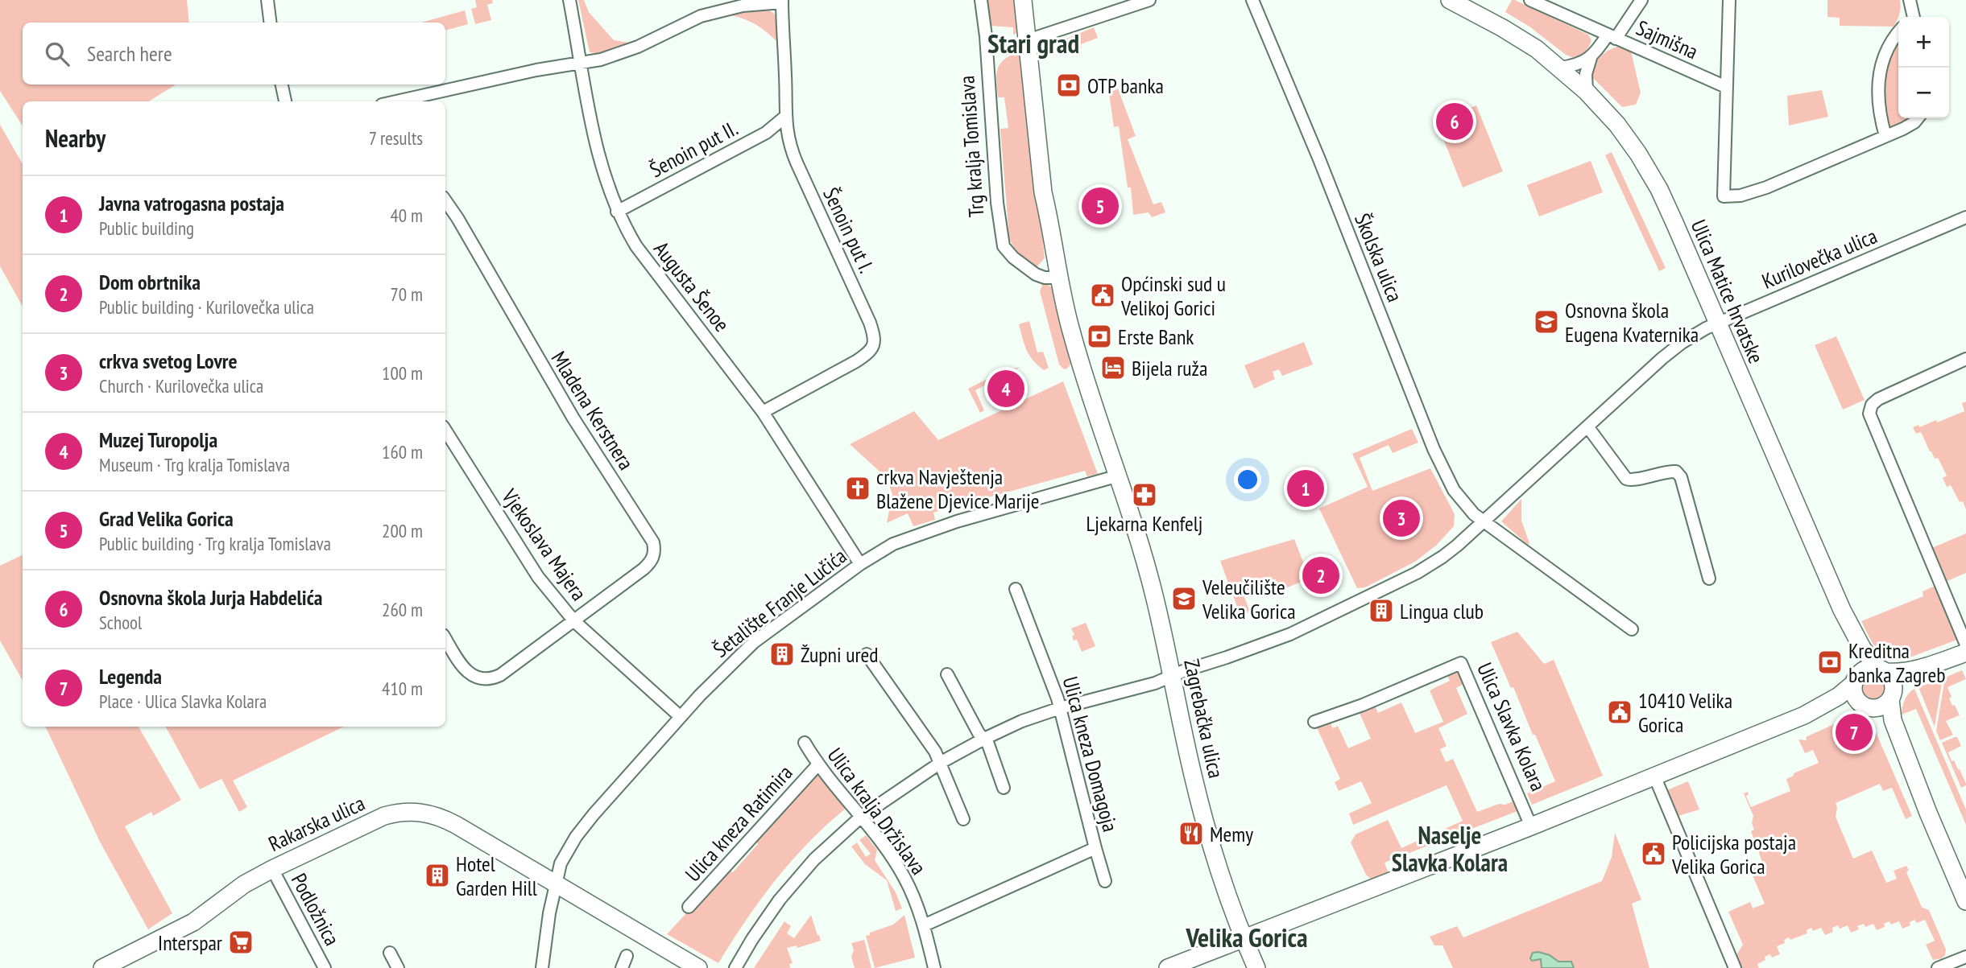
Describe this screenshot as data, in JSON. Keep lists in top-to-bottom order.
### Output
{
  "streets": {
    "main road": [
      "Ulica Matice hrvatske",
      "Zagrebačka ulica",
      "Ulica Slavka Kolara",
      "Rakarska ulica"
    ],
    "street": [
      "Sajmišna",
      "Trg kralja Tomislava",
      "Šenoin put II.",
      "Šenoin put I.",
      "Školska ulica",
      "Kurilovečka ulica",
      "Augusta Šenoe",
      "Mladena Kerstnera",
      "Vjekoslava Majera",
      "Šetalište Franje Lučića",
      "Ulica kneza Domagoja",
      "Ulica kralja Držislava",
      "Ulica kneza Ratimira",
      "Podložnica"
    ]
  },
  "crossings": [
    ["Šenoin put II.", "Šenoin put I."],
    ["Šenoin put II.", "Augusta Šenoe"],
    ["Šenoin put I.", "Augusta Šenoe"],
    ["Školska ulica", "Kurilovečka ulica"],
    ["Kurilovečka ulica", "Ulica Matice hrvatske"],
    ["Kurilovečka ulica", "Zagrebačka ulica"],
    ["Kurilovečka ulica", "Ulica kneza Domagoja"],
    ["Kurilovečka ulica", "Ulica kralja Držislava"],
    ["Augusta Šenoe", "Šetalište Franje Lučića"],
    ["Ulica Matice hrvatske", "Ulica Slavka Kolara"],
    ["Mladena Kerstnera", "Vjekoslava Majera"],
    ["Vjekoslava Majera", "Šetalište Franje Lučića"],
    ["Šetalište Franje Lučića", "Zagrebačka ulica"],
    ["Šetalište Franje Lučića", "Rakarska ulica"],
    ["Zagrebačka ulica", "Ulica Slavka Kolara"],
    ["Ulica kneza Domagoja", "Ulica kralja Držislava"],
    ["Ulica kralja Držislava", "Ulica kneza Ratimira"],
    ["Rakarska ulica", "Podložnica"]
  ],
  "districts": ["Stari grad", "Naselje Slavka Kolara", "Velika Gorica"],
  "places": {
    "bank": ["OTP banka", "Erste Bank", "Kreditna banka Zagreb"],
    "public building": ["Općinski sud u Velikoj Gorici", "10410 Velika Gorica", "Policijska postaja Velika Gorica"],
    "school or university": ["Osnovna škola Eugena Kvaternika", "Veleučilište Velika Gorica"],
    "hotel": ["Bijela ruža"],
    "church": ["crkva Navještenja Blažene Djevice Marije"],
    "pharmacy": ["Ljekarna Kenfelj"],
    "building": ["Lingua club", "Župni ured", "Hotel Garden Hill"],
    "restaurant": ["Memy"],
    "supermarket": ["Interspar"]
  },
  "page": {
    "map_buttons": ["+", "−"],
    "search": "Search here",
    "pins": [
      "6",
      "5",
      "4",
      "1",
      "3",
      "2",
      "7"
    ],
    "heading": ["Nearby", "7 results"],
    "list": [
      {
        "mark": "1",
        "name": "Javna vatrogasna postaja",
        "note": "Public building",
        "value": "40 m"
      },
      {
        "mark": "2",
        "name": "Dom obrtnika",
        "note": "Public building · Kurilovečka ulica",
        "value": "70 m"
      },
      {
        "mark": "3",
        "name": "crkva svetog Lovre",
        "note": "Church · Kurilovečka ulica",
        "value": "100 m"
      },
      {
        "mark": "4",
        "name": "Muzej Turopolja",
        "note": "Museum · Trg kralja Tomislava",
        "value": "160 m"
      },
      {
        "mark": "5",
        "name": "Grad Velika Gorica",
        "note": "Public building · Trg kralja Tomislava",
        "value": "200 m"
      },
      {
        "mark": "6",
        "name": "Osnovna škola Jurja Habdelića",
        "note": "School",
        "value": "260 m"
      },
      {
        "mark": "7",
        "name": "Legenda",
        "note": "Place · Ulica Slavka Kolara",
        "value": "410 m"
      }
    ]
  }
}
